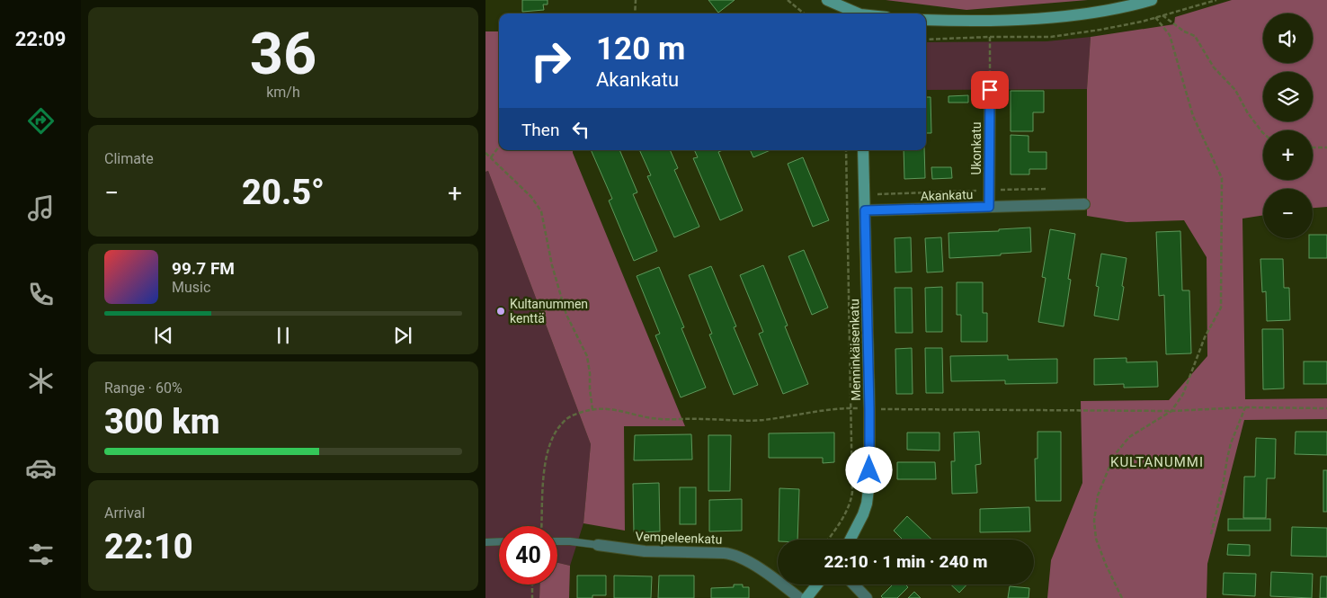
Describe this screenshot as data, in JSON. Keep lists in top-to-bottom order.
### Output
{
  "streets": {
    "street": [
      "Ukonkatu",
      "Akankatu",
      "Menninkäisenkatu",
      "Vempeleenkatu"
    ]
  },
  "crossings": [
    ["Ukonkatu", "Akankatu"],
    ["Akankatu", "Menninkäisenkatu"]
  ],
  "districts": ["KULTANUMMI"],
  "places": ["Kultanummen kenttä"],
  "page": {
    "tabs": "22:09",
    "tile": [
      ["36", "km/h"],
      "Climate",
      ["Range · 60%", "300 km"],
      ["Arrival", "22:10"]
    ],
    "map_buttons": ["+", "−"],
    "turn": ["120 m", "Akankatu"],
    "then": "Then",
    "heat": ["−", "20.5°", "+"],
    "song": ["99.7 FM", "Music"],
    "limit": "40",
    "trip": "22:10 · 1 min · 240 m"
  }
}
